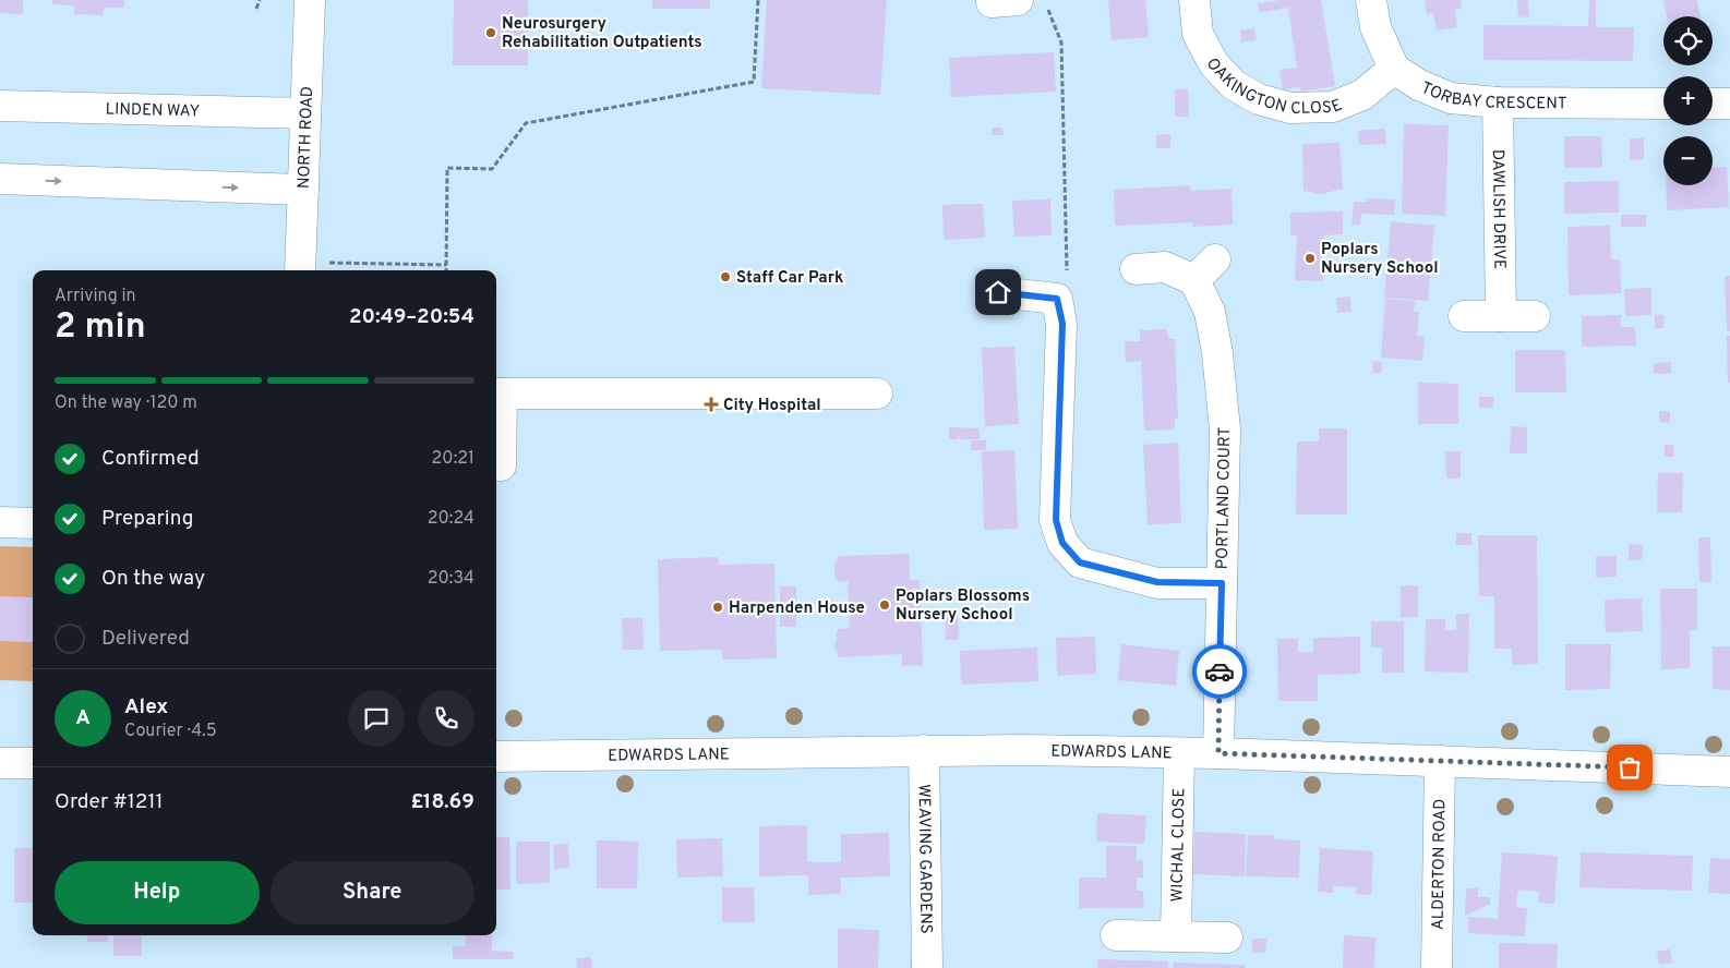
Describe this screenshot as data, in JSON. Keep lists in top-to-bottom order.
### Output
{
  "streets": {
    "street": [
      "OAKINGTON CLOSE",
      "TORBAY CRESCENT",
      "LINDEN WAY",
      "NORTH ROAD",
      "DAWLISH DRIVE",
      "PORTLAND COURT",
      "EDWARDS LANE",
      "WICHAL CLOSE",
      "WEAVING GARDENS",
      "ALDERTON ROAD"
    ]
  },
  "crossings": [
    ["OAKINGTON CLOSE", "TORBAY CRESCENT"],
    ["TORBAY CRESCENT", "DAWLISH DRIVE"],
    ["LINDEN WAY", "NORTH ROAD"],
    ["PORTLAND COURT", "EDWARDS LANE"],
    ["EDWARDS LANE", "WICHAL CLOSE"],
    ["EDWARDS LANE", "WEAVING GARDENS"],
    ["EDWARDS LANE", "ALDERTON ROAD"]
  ],
  "places": {
    "other": [
      "Neurosurgery Rehabilitation Outpatients",
      "Poplars Nursery School",
      "Staff Car Park",
      "Poplars Blossoms Nursery School",
      "Harpenden House"
    ],
    "health": ["City Hospital"]
  },
  "page": {
    "map_buttons": ["+", "−"],
    "heading": ["2 min", "Arriving in", "20:49–20:54"],
    "panel": [
      "Alex",
      "Courier · 4.5",
      "Order #1211",
      "£18.69"
    ],
    "bar": "On the way · 120 m",
    "list": [
      ["Confirmed", "20:21"],
      ["Preparing", "20:24"],
      ["On the way", "20:34"],
      "Delivered"
    ],
    "round": "A",
    "buttons": ["Help", "Share"]
  }
}
